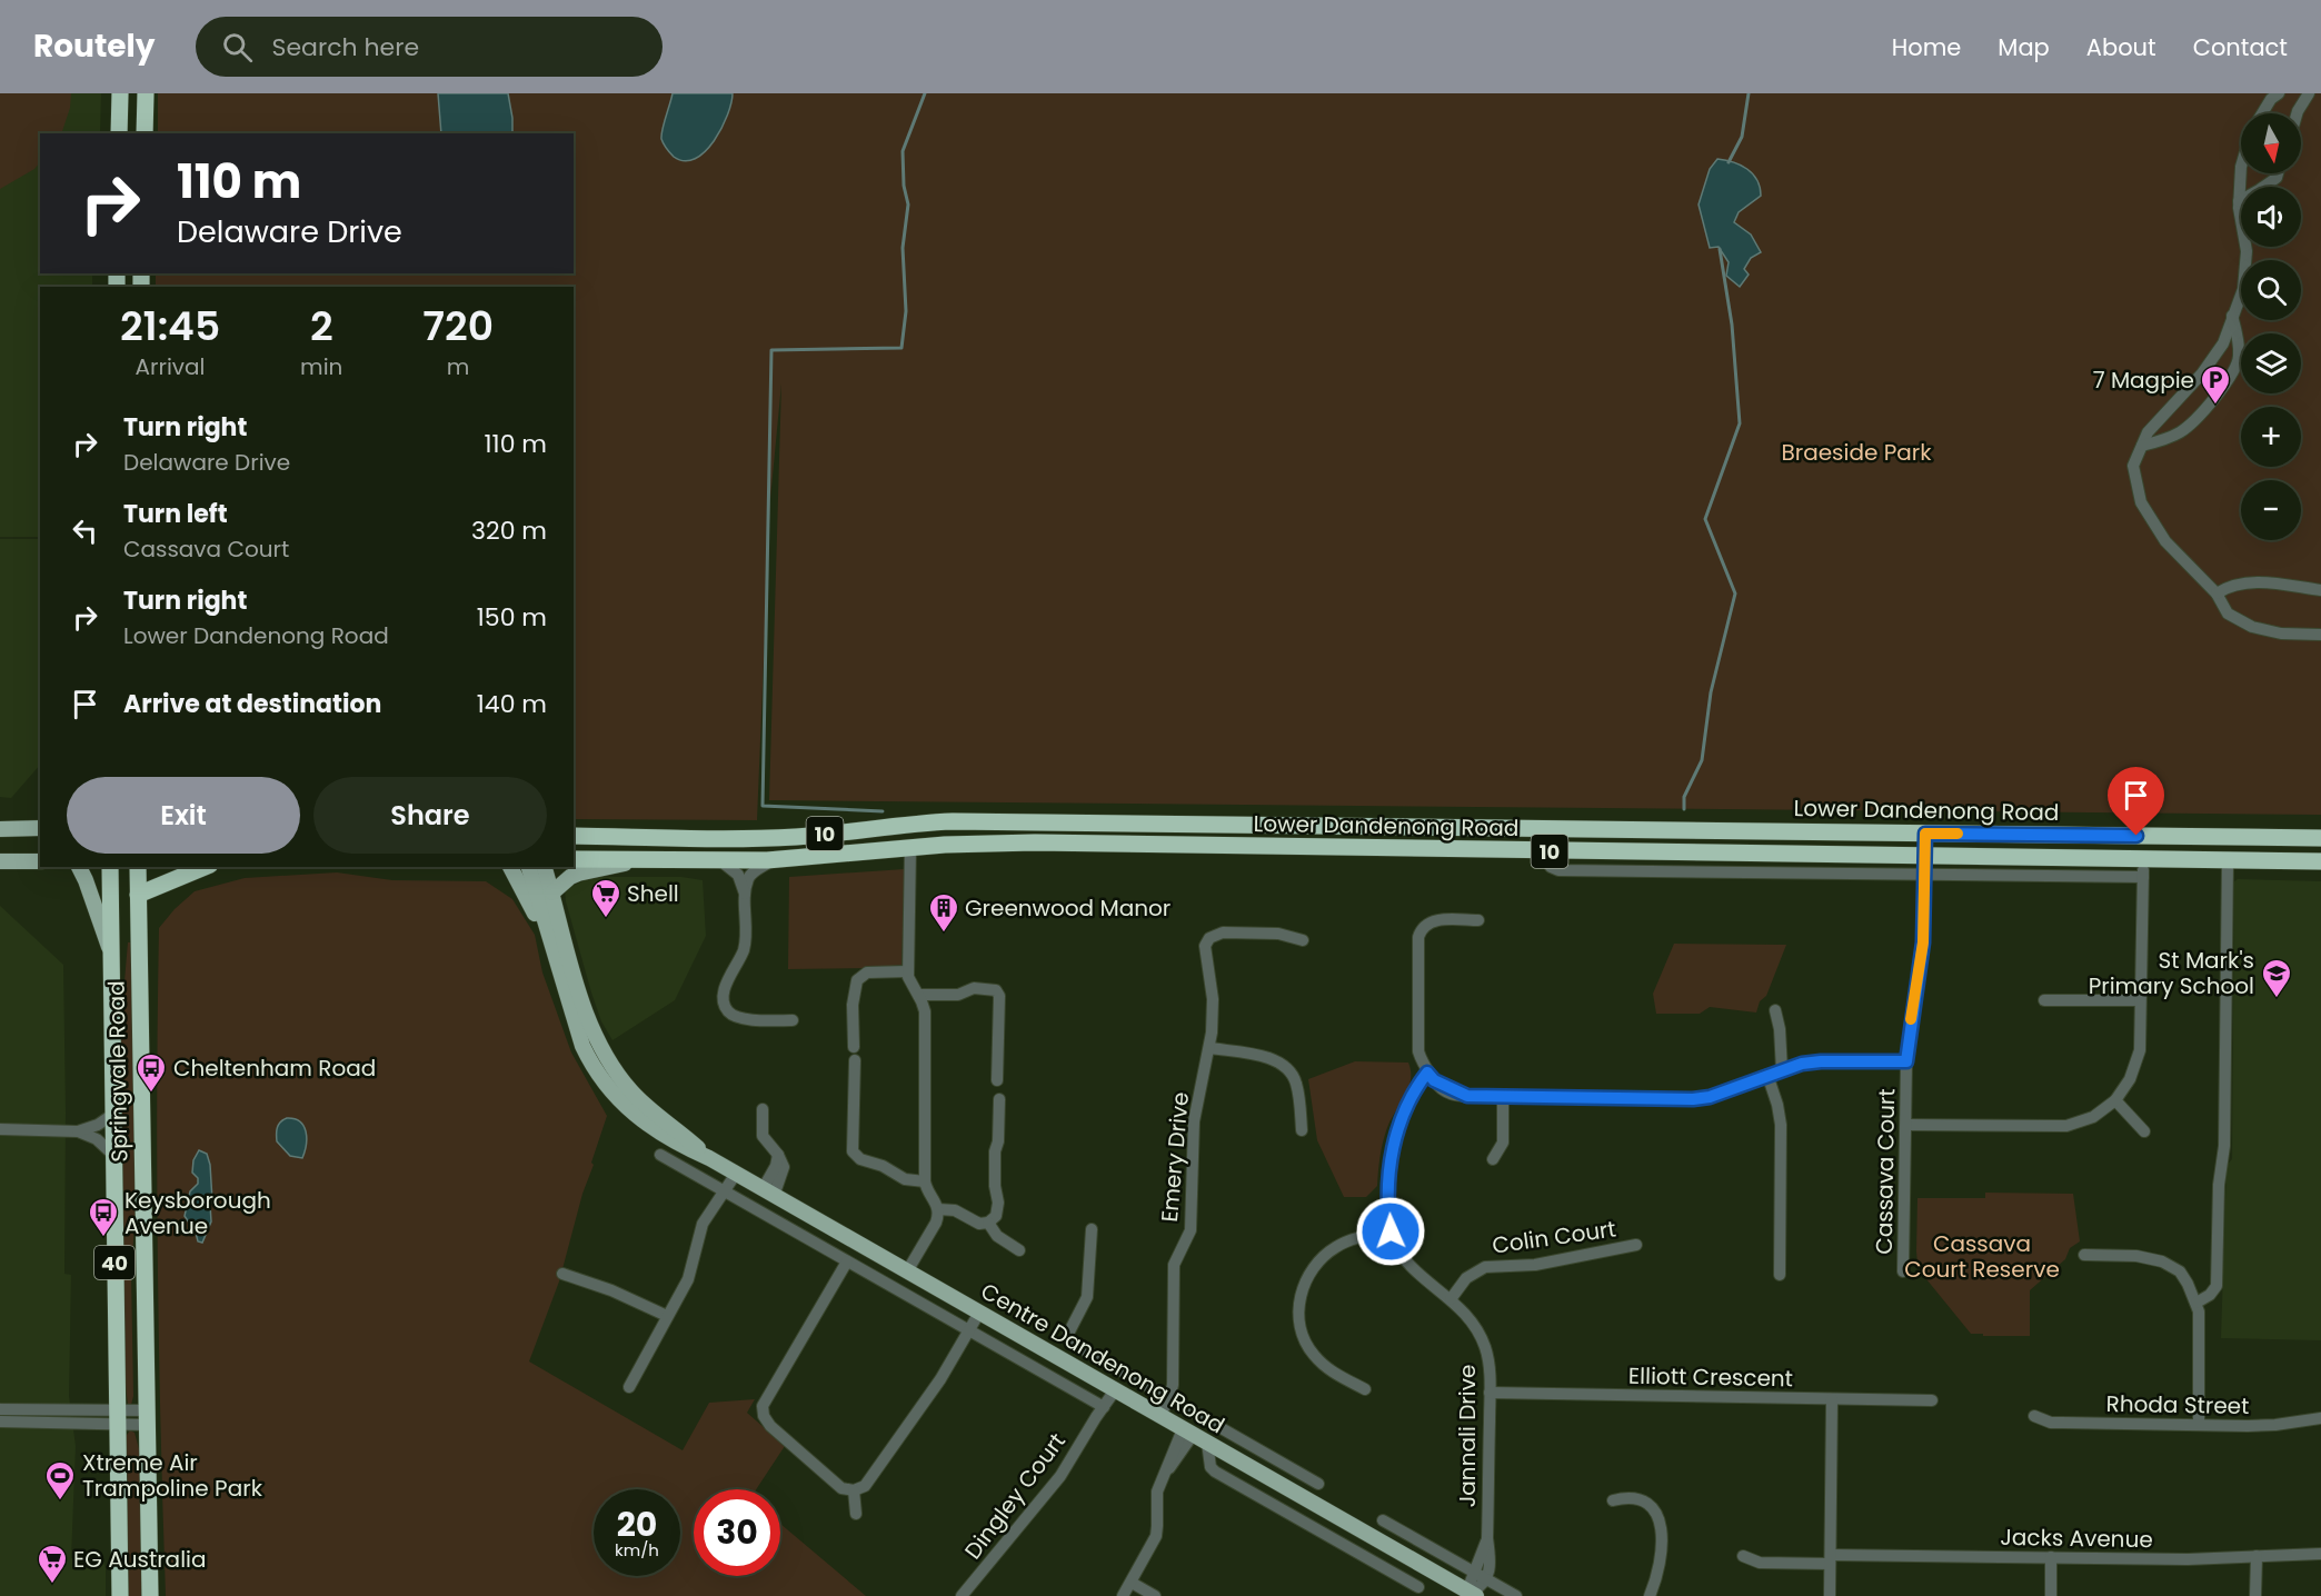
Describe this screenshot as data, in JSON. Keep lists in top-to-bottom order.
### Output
{
  "streets": {
    "highway": [
      "Lower Dandenong Road",
      "10",
      "Springvale Road",
      "40"
    ],
    "main road": ["Centre Dandenong Road"],
    "street": [
      "Emery Drive",
      "Cassava Court",
      "Colin Court",
      "Elliott Crescent",
      "Rhoda Street",
      "Jannali Drive",
      "Dingley Court",
      "Jacks Avenue"
    ]
  },
  "crossings": [
    ["Lower Dandenong Road", "Cassava Court"],
    ["Emery Drive", "Centre Dandenong Road"],
    ["Colin Court", "Jannali Drive"],
    ["Centre Dandenong Road", "Dingley Court"],
    ["Elliott Crescent", "Jannali Drive"]
  ],
  "parks": ["Braeside Park", "Cassava Court Reserve"],
  "places": {
    "parking": ["7 Magpie"],
    "supermarket": ["Shell", "EG Australia"],
    "building": ["Greenwood Manor"],
    "school or university": ["St Mark's Primary School"],
    "bus stop": ["Cheltenham Road", "Keysborough Avenue"],
    "sports": ["Xtreme Air Trampoline Park"]
  },
  "north": "bottom",
  "page": {
    "header": "Routely",
    "search": "Search here",
    "nav": [
      "Home",
      "Map",
      "About",
      "Contact"
    ],
    "map_buttons": ["+", "−"],
    "turn": ["110 m", "Delaware Drive"],
    "eta": [
      "21:45",
      "Arrival",
      "2",
      "min",
      "720",
      "m"
    ],
    "list": [
      {
        "name": "Turn right",
        "note": "Delaware Drive",
        "value": "110 m"
      },
      {
        "name": "Turn left",
        "note": "Cassava Court",
        "value": "320 m"
      },
      {
        "name": "Turn right",
        "note": "Lower Dandenong Road",
        "value": "150 m"
      },
      {
        "name": "Arrive at destination",
        "value": "140 m"
      }
    ],
    "buttons": ["Exit", "Share"],
    "speed": "20 km/h",
    "limit": "30"
  }
}
